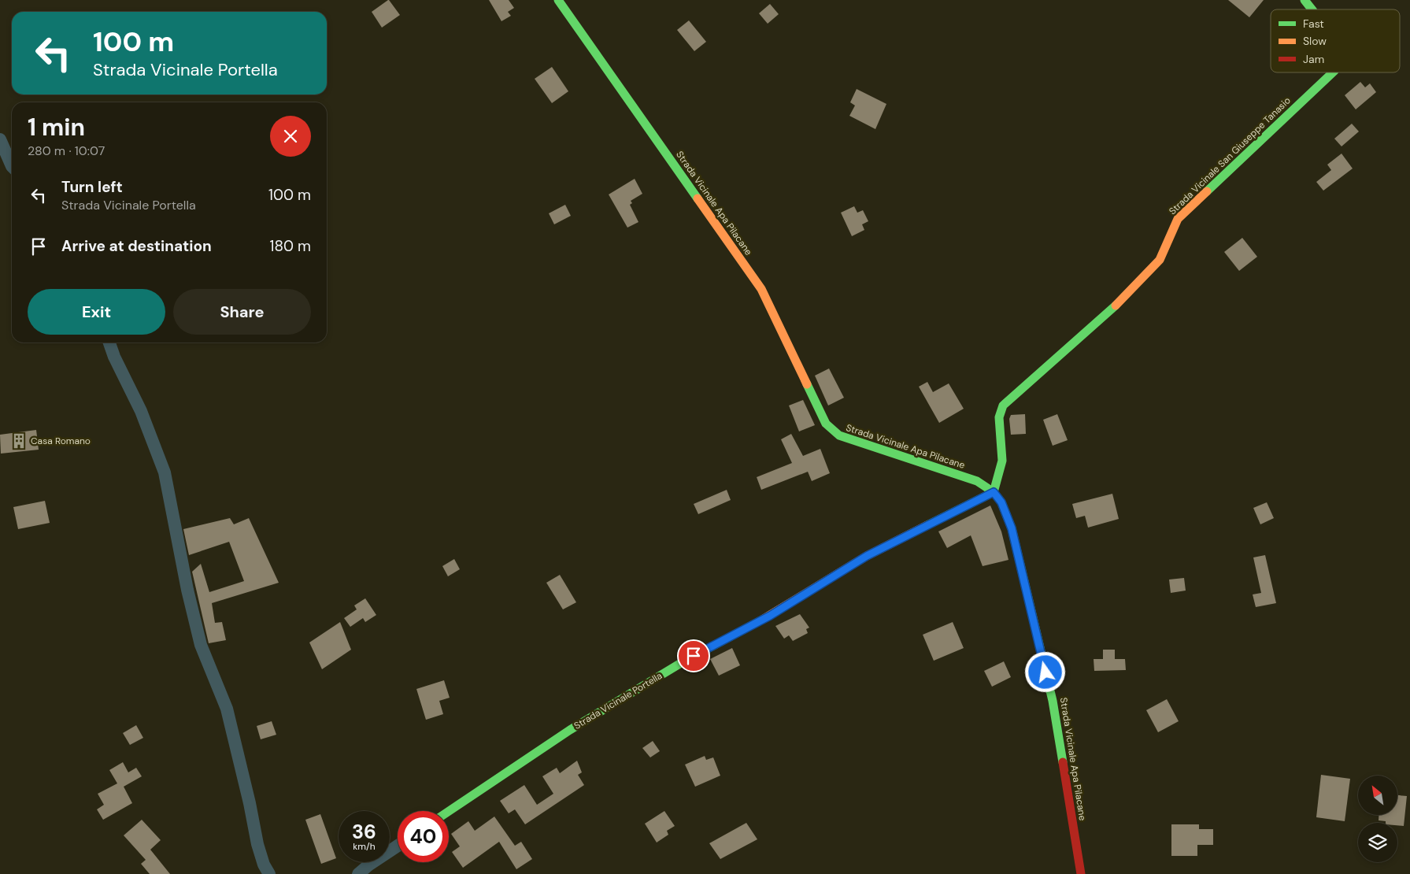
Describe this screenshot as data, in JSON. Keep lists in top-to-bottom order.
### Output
{
  "streets": {
    "street": ["Strada Vicinale San Giuseppe Tanasio", "Strada Vicinale Apa Pilacane", "Strada Vicinale Portella"]
  },
  "crossings": [
    ["Strada Vicinale San Giuseppe Tanasio", "Strada Vicinale Apa Pilacane"],
    ["Strada Vicinale San Giuseppe Tanasio", "Strada Vicinale Portella"],
    ["Strada Vicinale Apa Pilacane", "Strada Vicinale Portella"]
  ],
  "places": {
    "building": ["Casa Romano"]
  },
  "legend": ["Fast", "Slow", "Jam"],
  "north": "top left",
  "page": {
    "turn": ["100 m", "Strada Vicinale Portella"],
    "heading": ["1 min", "280 m · 10:07"],
    "list": [
      {
        "name": "Turn left",
        "note": "Strada Vicinale Portella",
        "value": "100 m"
      },
      {
        "name": "Arrive at destination",
        "value": "180 m"
      }
    ],
    "buttons": ["Exit", "Share"],
    "speed": "36 km/h",
    "limit": "40"
  }
}
